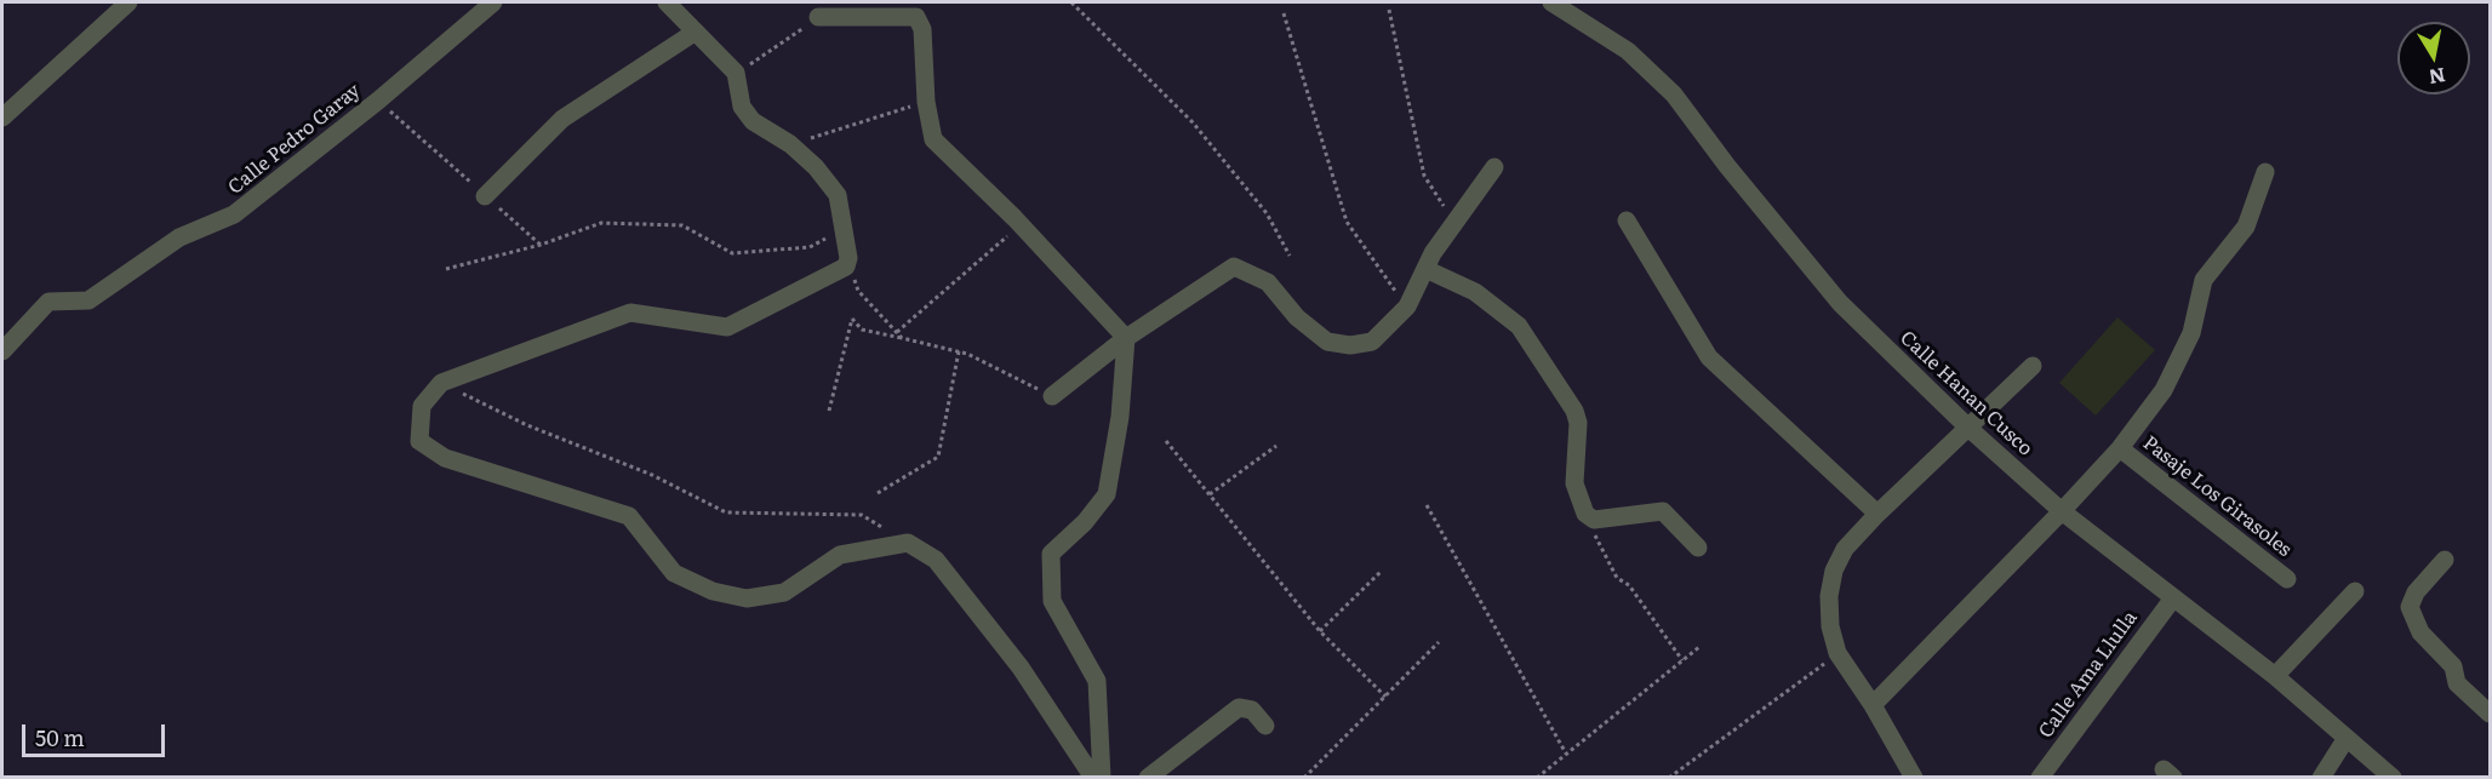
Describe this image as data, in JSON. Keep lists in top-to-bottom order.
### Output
{
  "streets": {
    "street": [
      "Calle Pedro Garay",
      "Calle Hanan Cusco",
      "Pasaje Los Girasoles",
      "Calle Ama Llulla"
    ]
  },
  "crossings": [
    ["Calle Hanan Cusco", "Calle Ama Llulla"]
  ],
  "scale_bar": "50 m",
  "north": "bottom"
}
